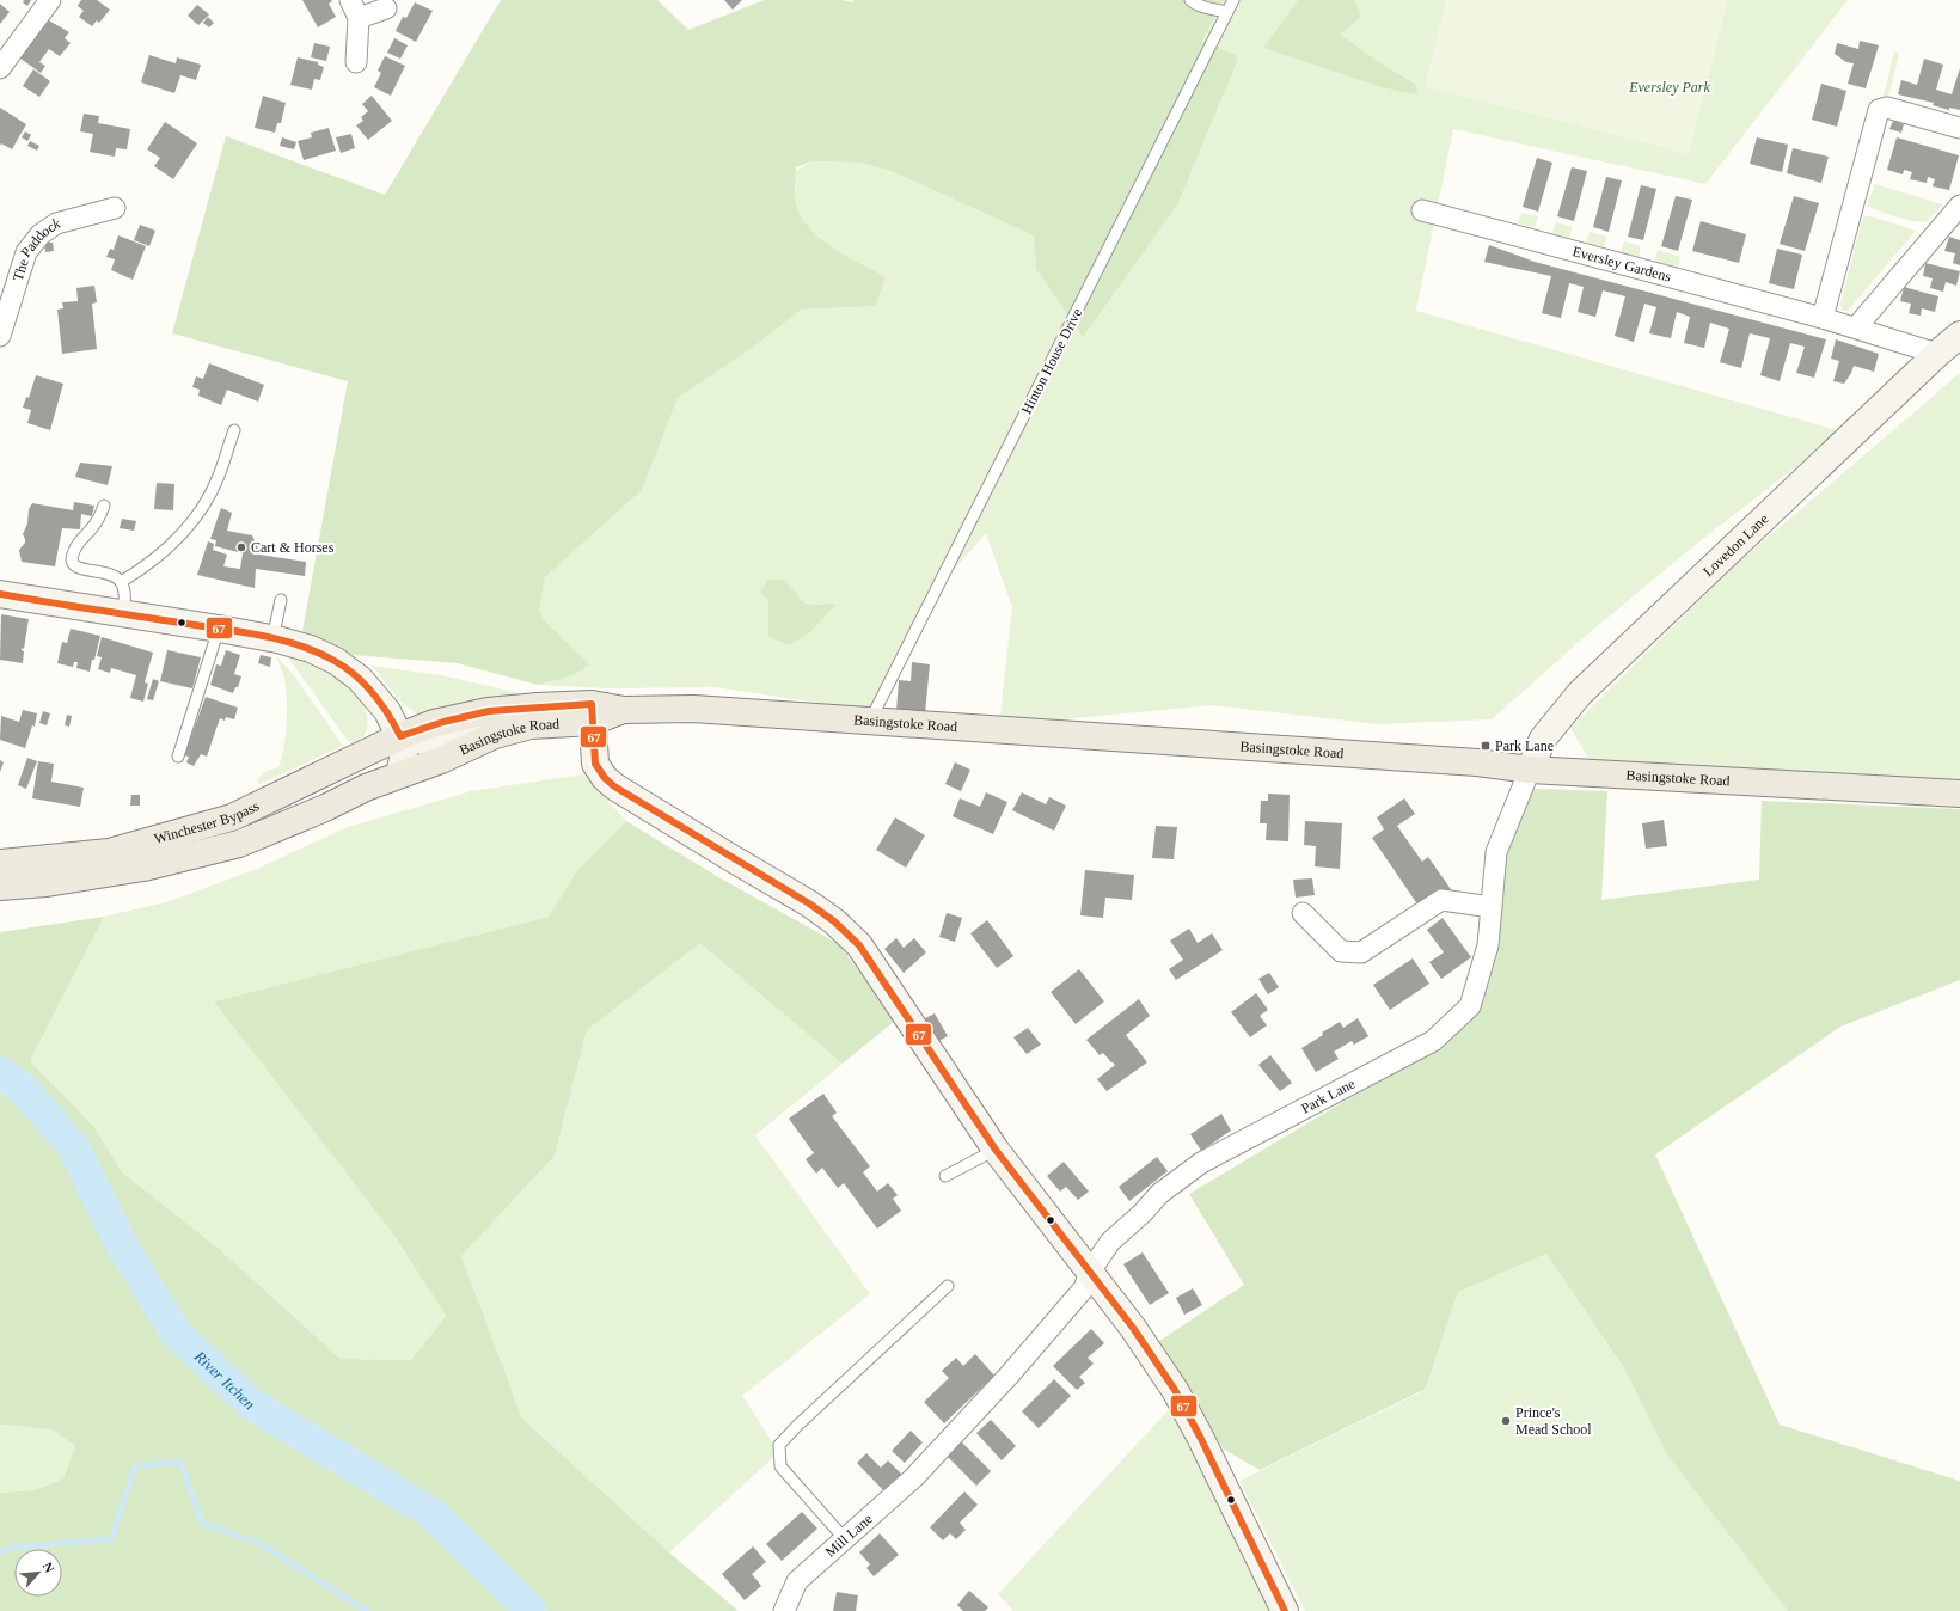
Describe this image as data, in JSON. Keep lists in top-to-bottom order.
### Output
{
  "streets": {
    "main road": ["Lovedon Lane", "Basingstoke Road", "Winchester Bypass"],
    "street": [
      "The Paddock",
      "Eversley Gardens",
      "Park Lane",
      "Mill Lane"
    ],
    "lane": ["Hinton House Drive"]
  },
  "crossings": [
    ["Eversley Gardens", "Lovedon Lane"],
    ["Hinton House Drive", "Basingstoke Road"],
    ["Lovedon Lane", "Basingstoke Road"],
    ["Lovedon Lane", "Park Lane"],
    ["Basingstoke Road", "Winchester Bypass"],
    ["Basingstoke Road", "Park Lane"],
    ["Park Lane", "Mill Lane"]
  ],
  "water": ["River Itchen"],
  "parks": ["Eversley Park"],
  "places": {
    "other": ["Cart & Horses", "Prince's Mead School"],
    "transit": ["Park Lane"]
  },
  "lines": ["transit line 67"],
  "north": "top right"
}
